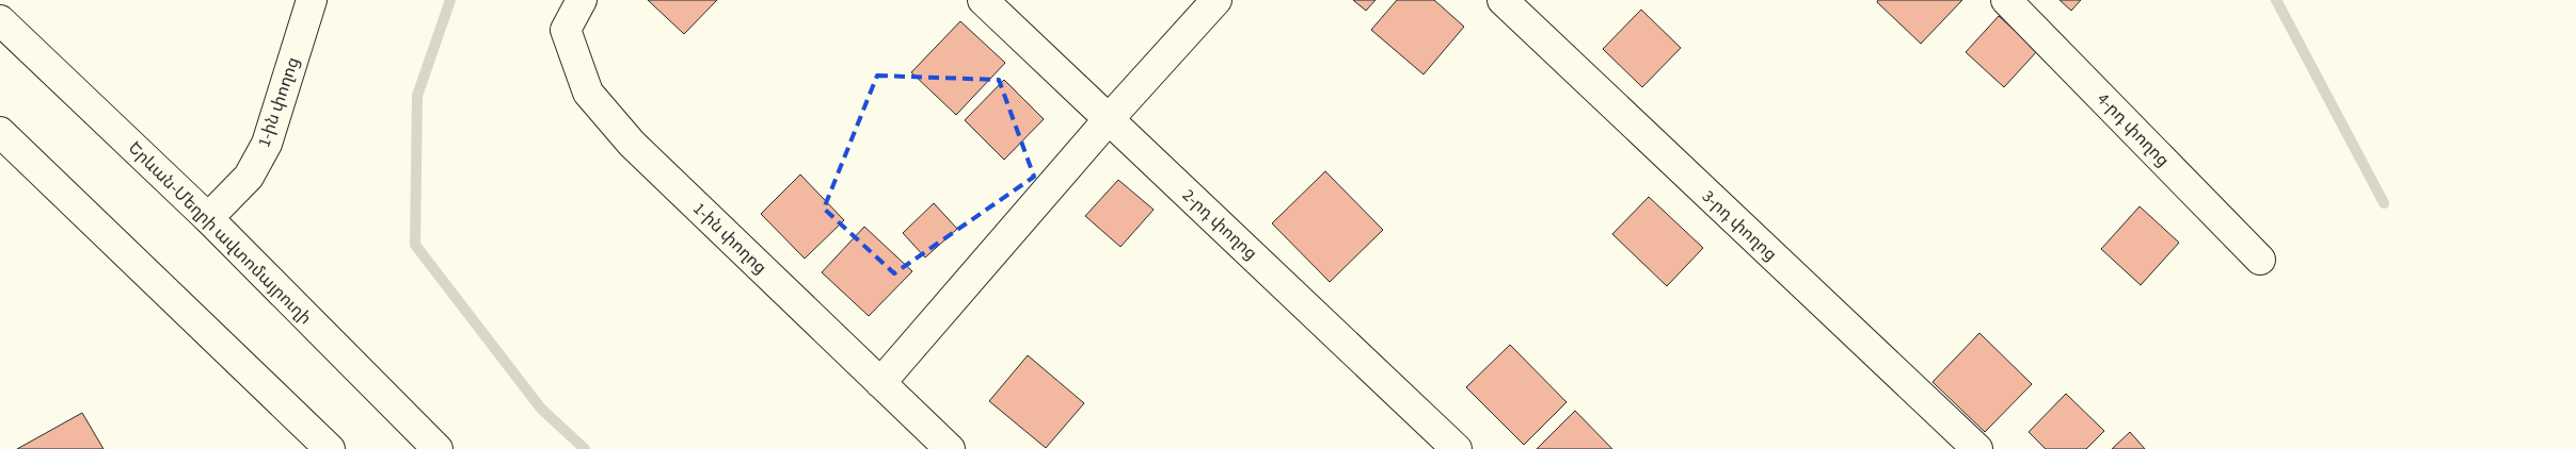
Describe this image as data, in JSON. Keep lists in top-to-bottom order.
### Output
{
  "streets": {
    "main road": [
      "1-ին փողոց",
      "4-րդ փողոց",
      "2-րդ փողոց",
      "3-րդ փողոց",
      "Երևան-Մեղրի ավտոմայրուղի"
    ]
  },
  "crossings": [
    ["1-ին փողոց", "Երևան-Մեղրի ավտոմայրուղի"]
  ]
}
